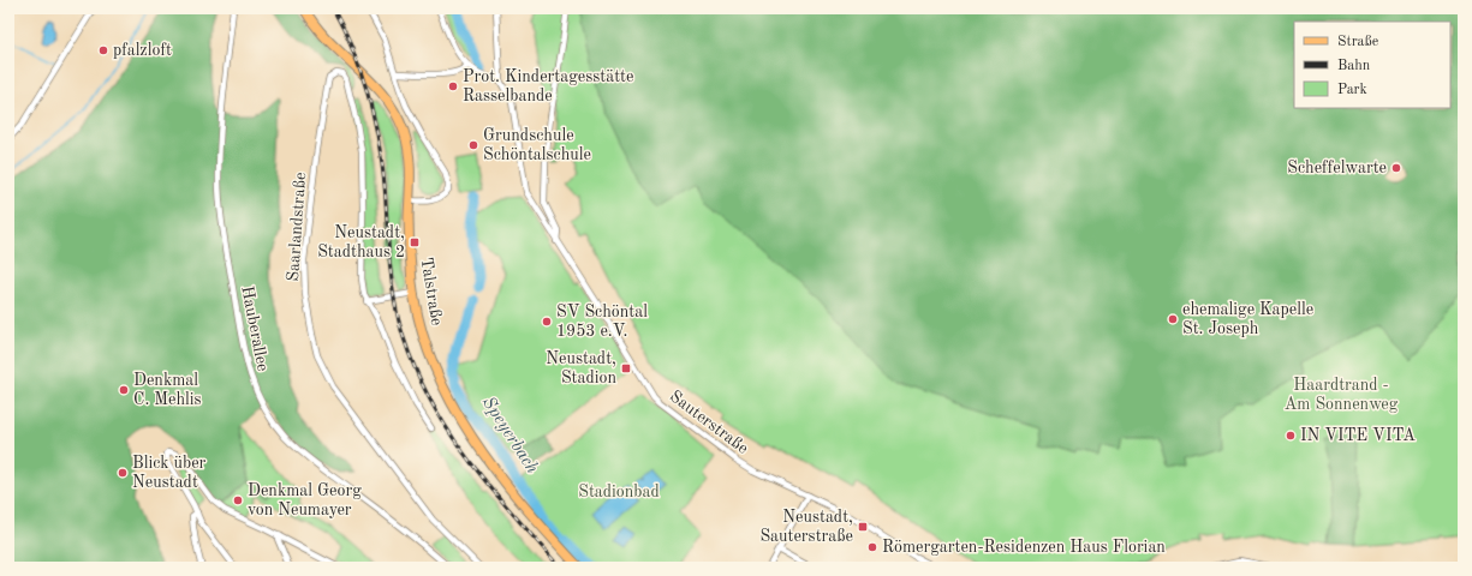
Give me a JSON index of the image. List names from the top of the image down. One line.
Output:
{"streets":{"main road":["Talstraße"],"street":["Saarlandstraße","Hauberallee","Sauterstraße"]},"water":["Speyerbach"],"parks":["Haardtrand - Am Sonnenweg","Stadionbad"],"places":{"other":["pfalzloft","Prot. Kindertagesstätte Rasselbande","Grundschule Schöntalschule","Scheffelwarte","ehemalige Kapelle St. Joseph","SV Schöntal 1953 e.V.","Denkmal C. Mehlis","IN VITE VITA","Blick über Neustadt","Denkmal Georg von Neumayer","Römergarten-Residenzen Haus Florian"],"transit":["Neustadt, Stadthaus 2","Neustadt, Stadion","Neustadt, Sauterstraße"]},"legend":["Straße","Bahn","Park"]}
